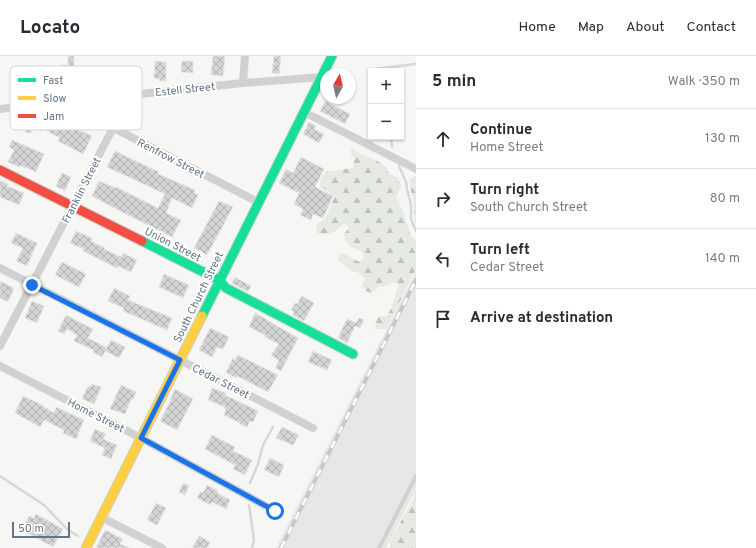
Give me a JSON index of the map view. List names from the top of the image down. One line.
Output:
{"streets":{"main road":["Union Street","South Church Street"],"street":["Estell Street","Renfrow Street","Franklin Street","Cedar Street","Home Street"]},"crossings":[["Renfrow Street","South Church Street"],["Franklin Street","Union Street"],["Franklin Street","Cedar Street"],["Union Street","South Church Street"],["South Church Street","Cedar Street"],["South Church Street","Home Street"]],"legend":["Fast","Slow","Jam"],"scale_bar":"50 m","north":"top","page":{"header":"Locato","nav":["Home","Map","About","Contact"],"heading":["5 min","Walk · 350 m"],"map_buttons":["+","−"],"list":[["Continue","Home Street","130 m"],["Turn right","South Church Street","80 m"],["Turn left","Cedar Street","140 m"],"Arrive at destination"],"scale":"50 m"}}
